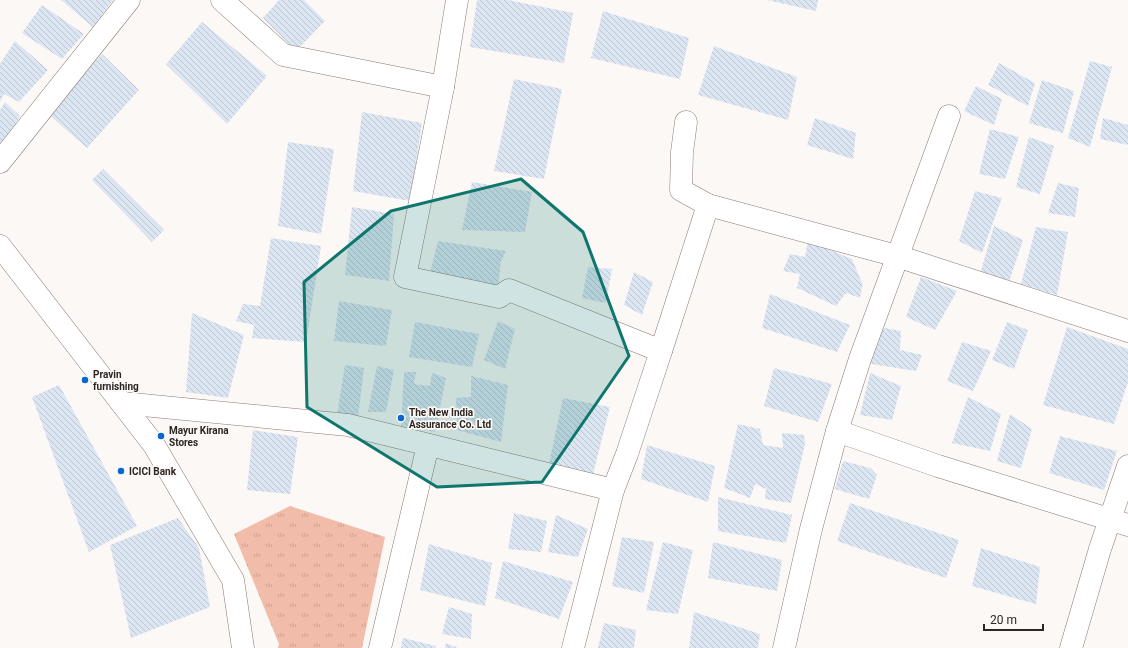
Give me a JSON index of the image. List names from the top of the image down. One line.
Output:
{"places":["Pravin furnishing","The New India Assurance Co. Ltd","Mayur Kirana Stores","ICICI Bank"],"scale_bar":"20 m"}
